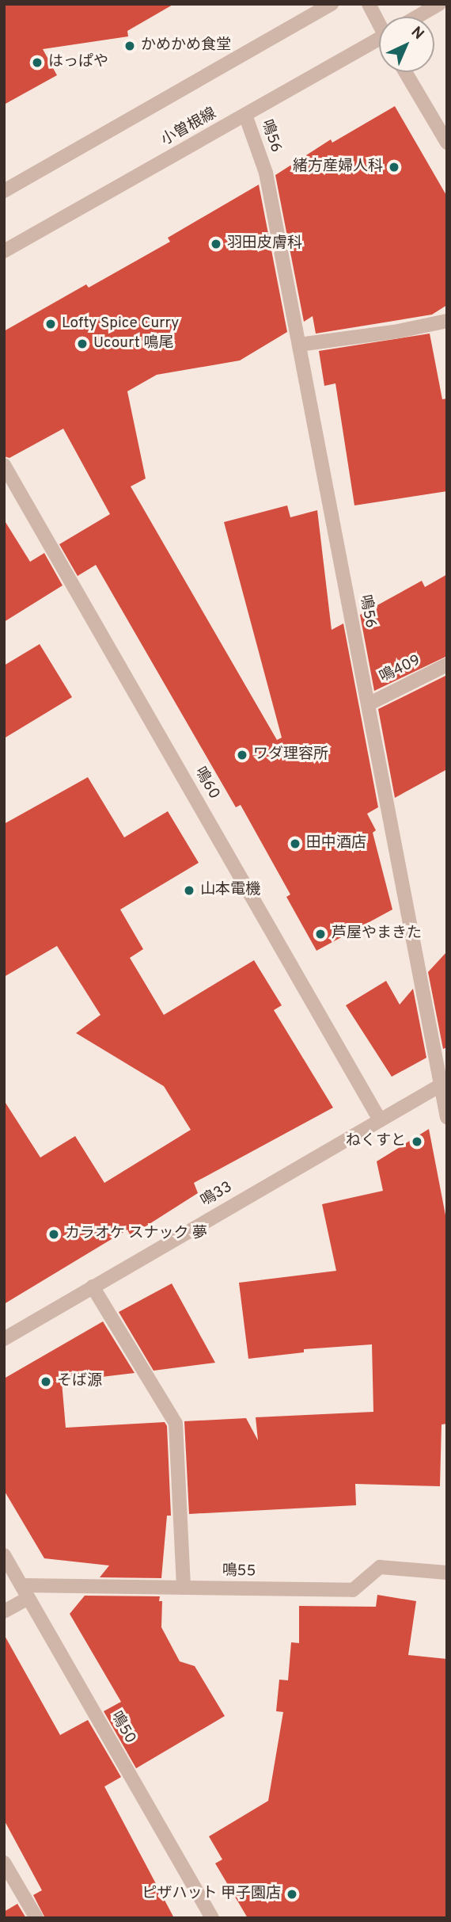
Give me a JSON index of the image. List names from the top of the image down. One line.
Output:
{"streets":{"street":["小曽根線","鳴56","鳴409","鳴60","鳴33","鳴55","鳴50"]},"crossings":[["小曽根線","鳴56"],["鳴56","鳴409"],["鳴56","鳴33"],["鳴60","鳴33"],["鳴55","鳴50"]],"places":["かめかめ食堂","はっぱや","緒方産婦人科","羽田皮膚科","Lofty Spice Curry","Ucourt 鳴尾","ワダ理容所","田中酒店","山本電機","芦屋やまきた","ねくすと","カラオケ スナック 夢","そば源","ピザハット 甲子園店"],"north":"top right"}
